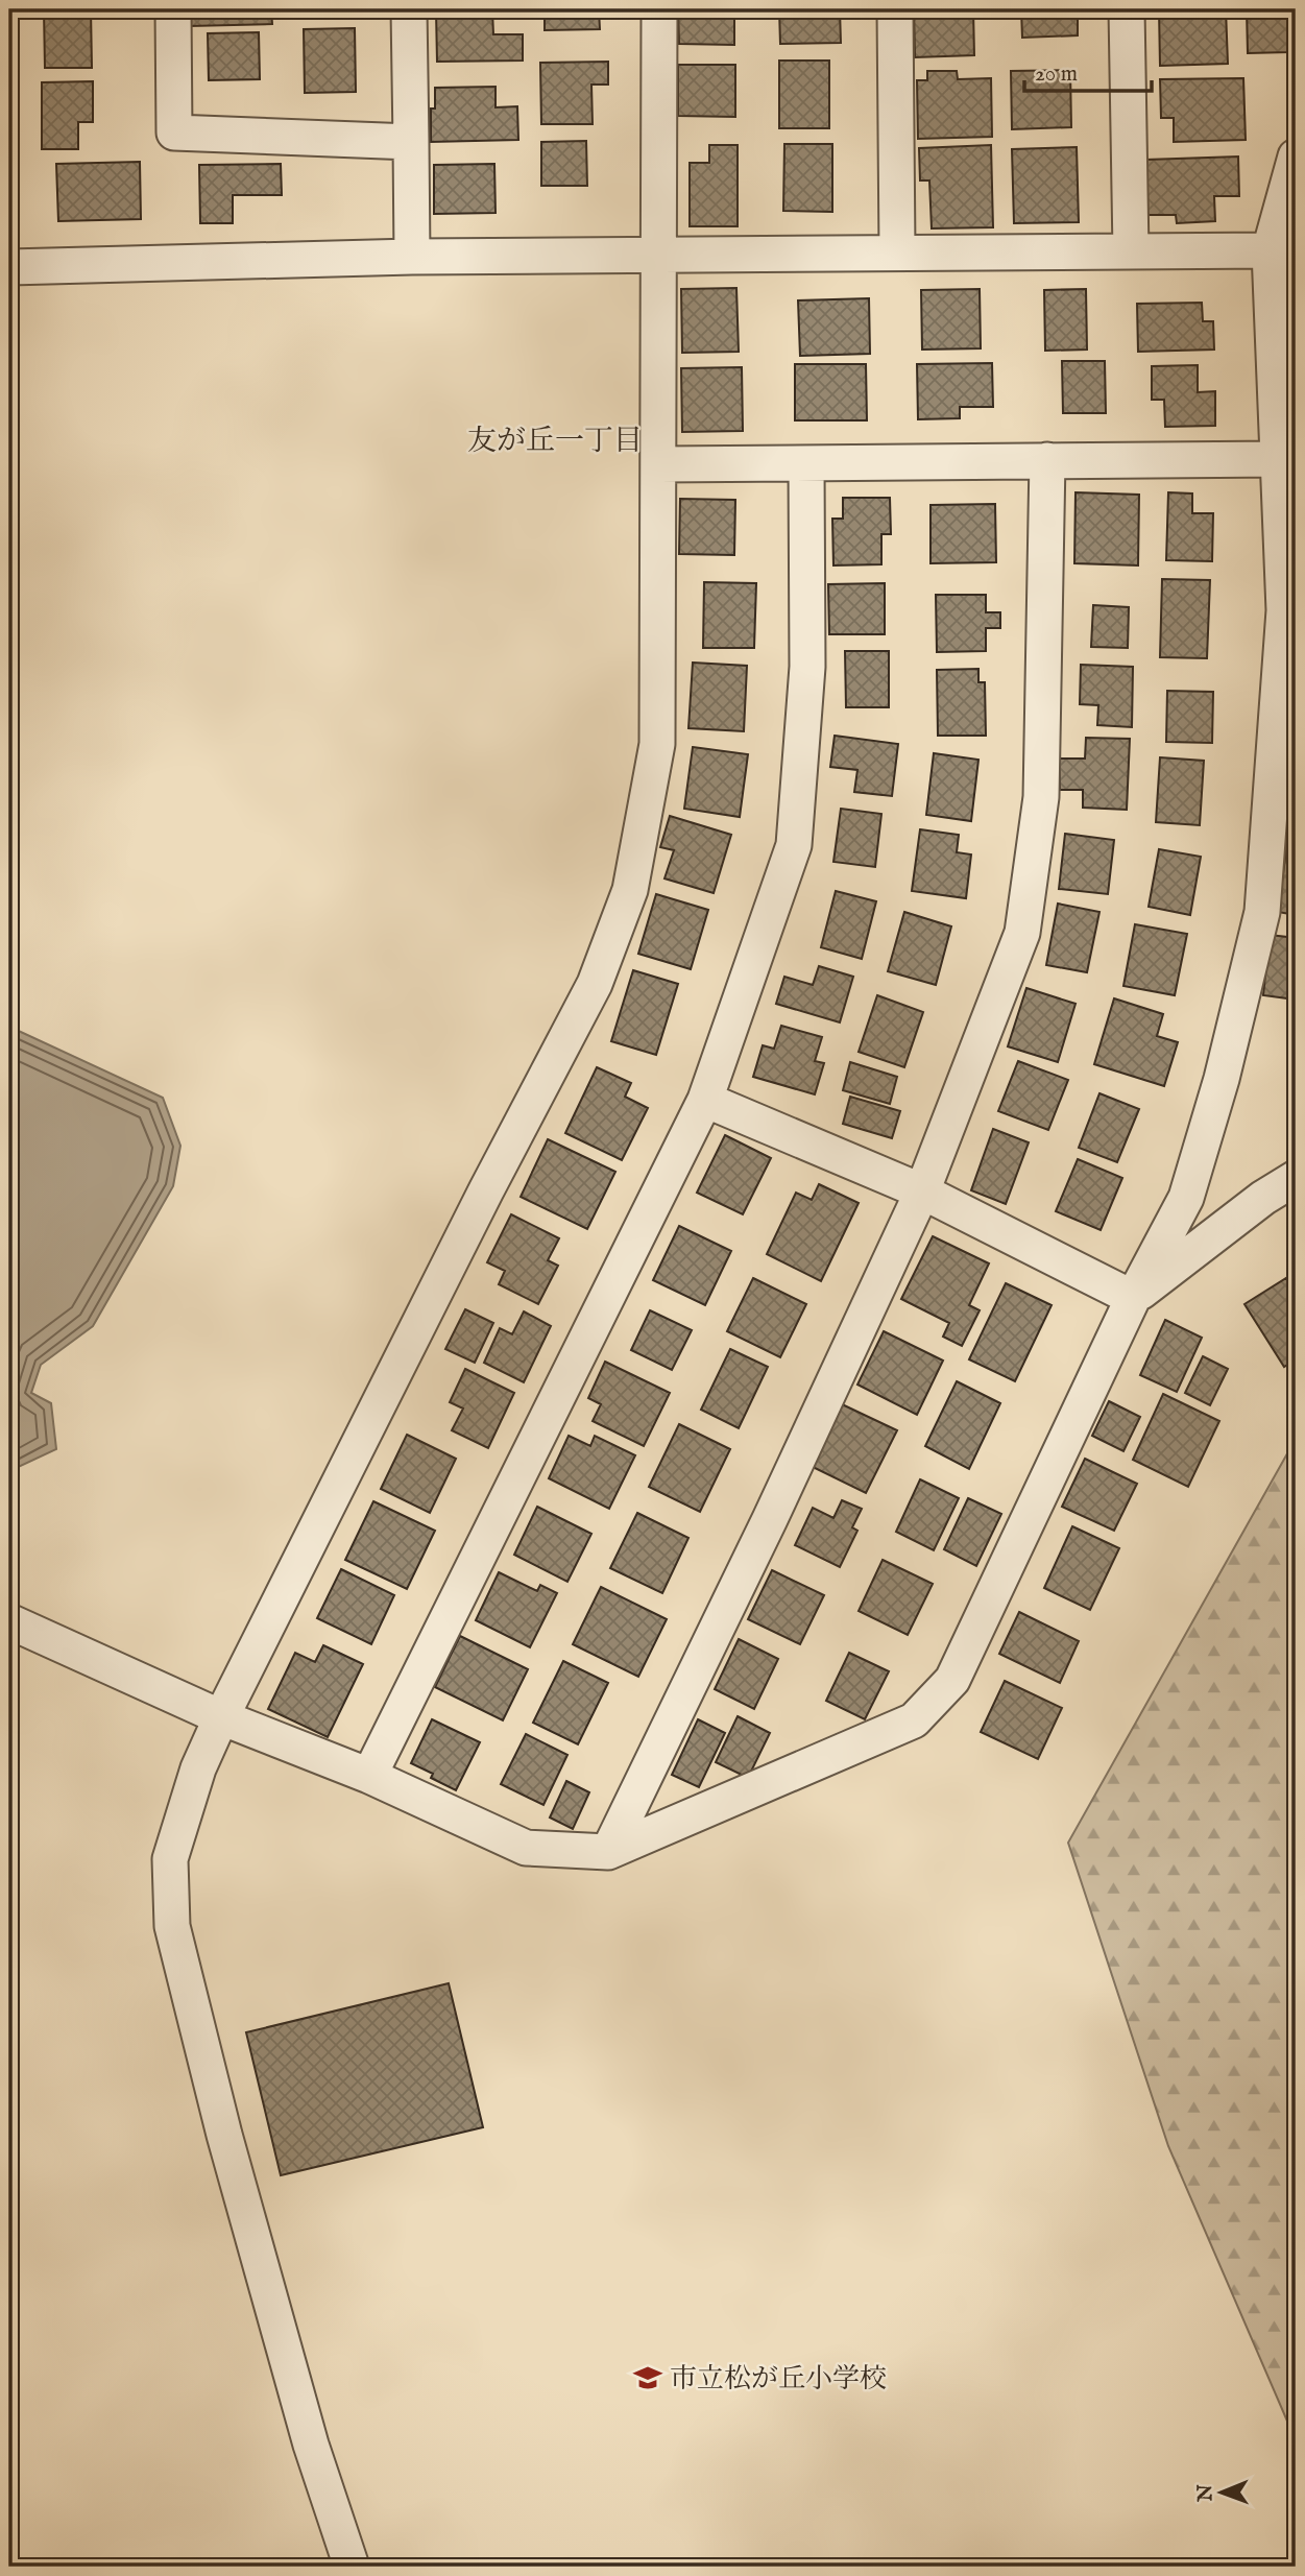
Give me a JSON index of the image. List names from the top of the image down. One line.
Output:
{"districts":["友が丘一丁目"],"places":{"school or university":["市立松が丘小学校"]},"scale_bar":"20 m","north":"left"}
